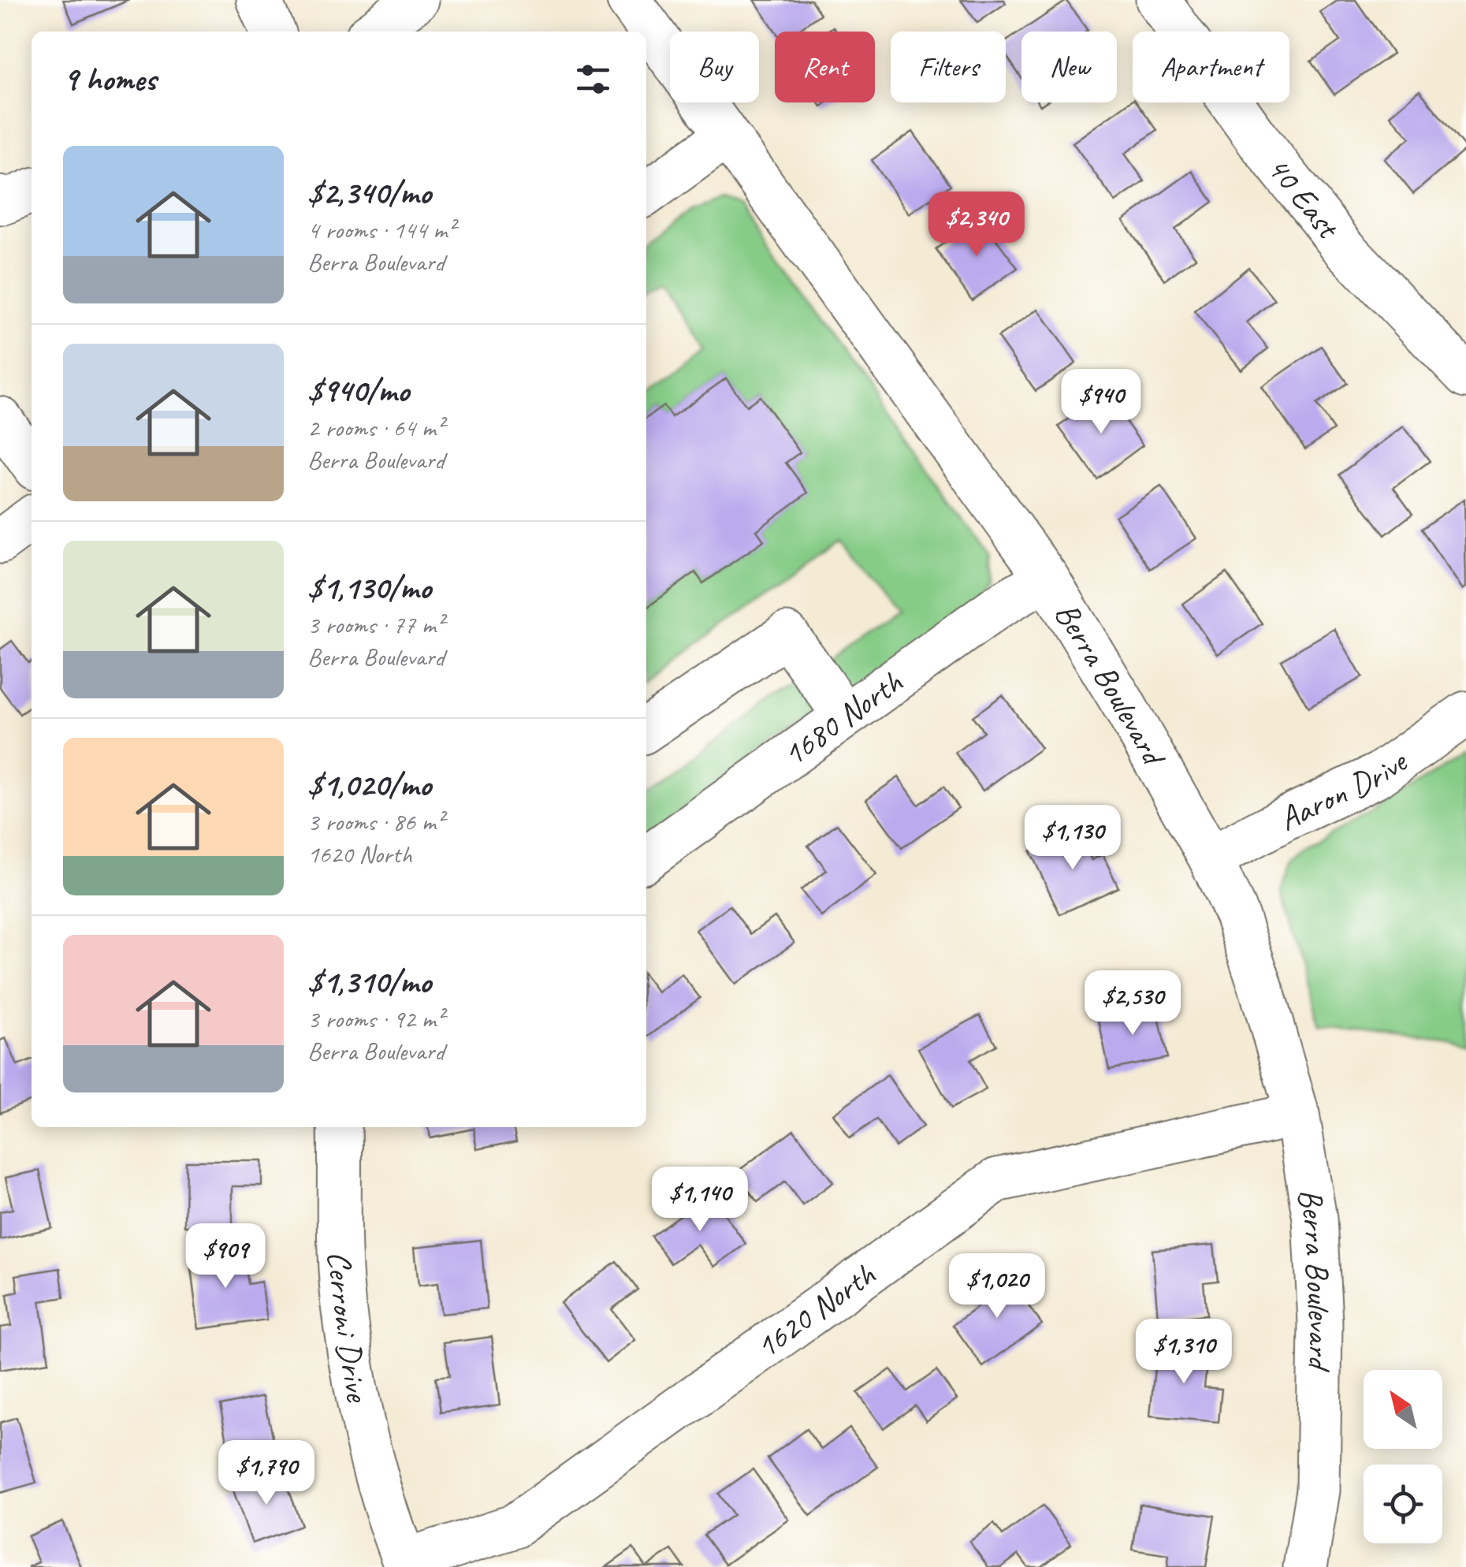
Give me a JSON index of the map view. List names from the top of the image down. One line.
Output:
{"streets":{"street":["40 East","Berra Boulevard","1680 North","Aaron Drive","1620 North","Cerroni Drive"]},"crossings":[["Berra Boulevard","1680 North"],["Berra Boulevard","Aaron Drive"],["Berra Boulevard","1620 North"],["1620 North","Cerroni Drive"]],"north":"top left","page":{"chip":["Buy","Rent","Filters","New","Apartment"],"heading":"9 homes","list":[{"name":"$2,340/mo","note":"4 rooms · 144 m² · Berra Boulevard"},{"name":"$940/mo","note":"2 rooms · 64 m² · Berra Boulevard"},{"name":"$1,130/mo","note":"3 rooms · 77 m² · Berra Boulevard"},{"name":"$1,020/mo","note":"3 rooms · 86 m² · 1620 North"},{"name":"$1,310/mo","note":"3 rooms · 92 m² · Berra Boulevard"}],"price":["$2,340","$940","$1,130","$2,530","$1,140","$909","$1,020","$1,310","$1,790"]}}
